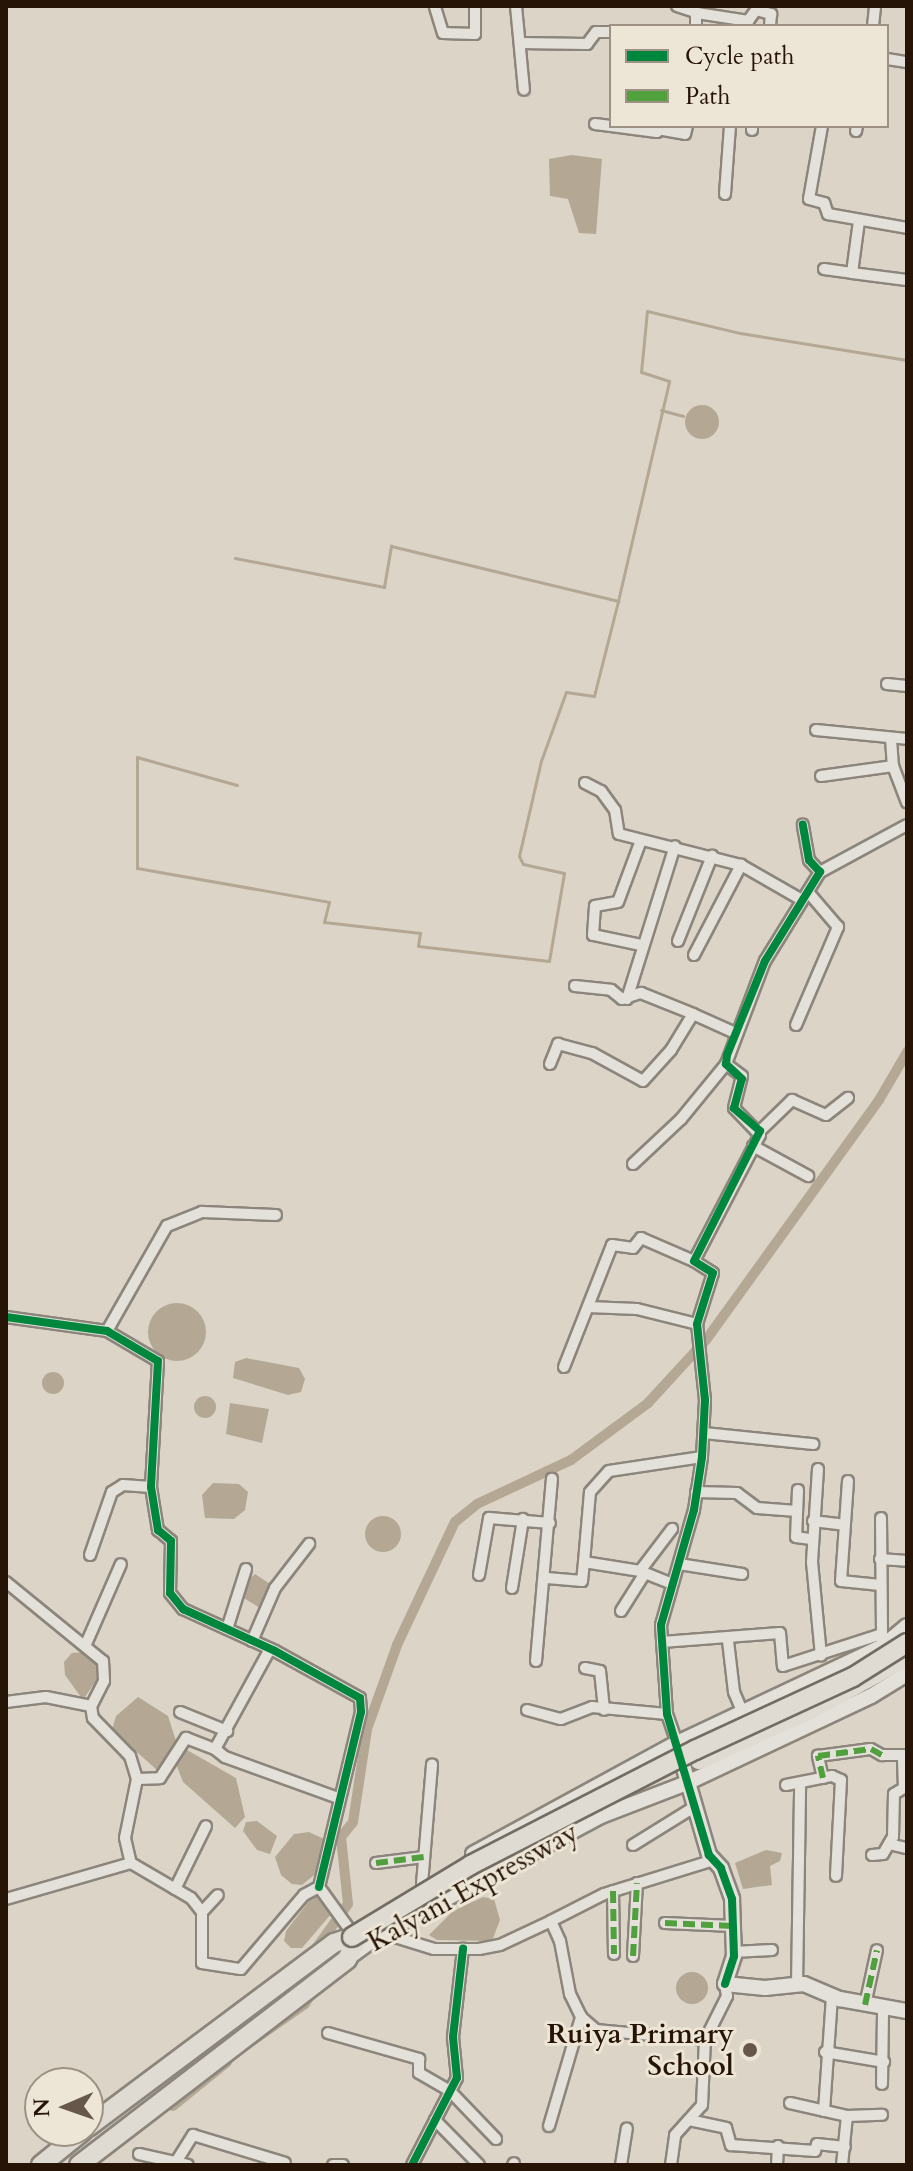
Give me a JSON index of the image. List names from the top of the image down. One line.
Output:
{"streets":{"highway":["Kalyani Expressway"]},"places":["Ruiya Primary School"],"legend":["Cycle path","Path"],"north":"left"}
